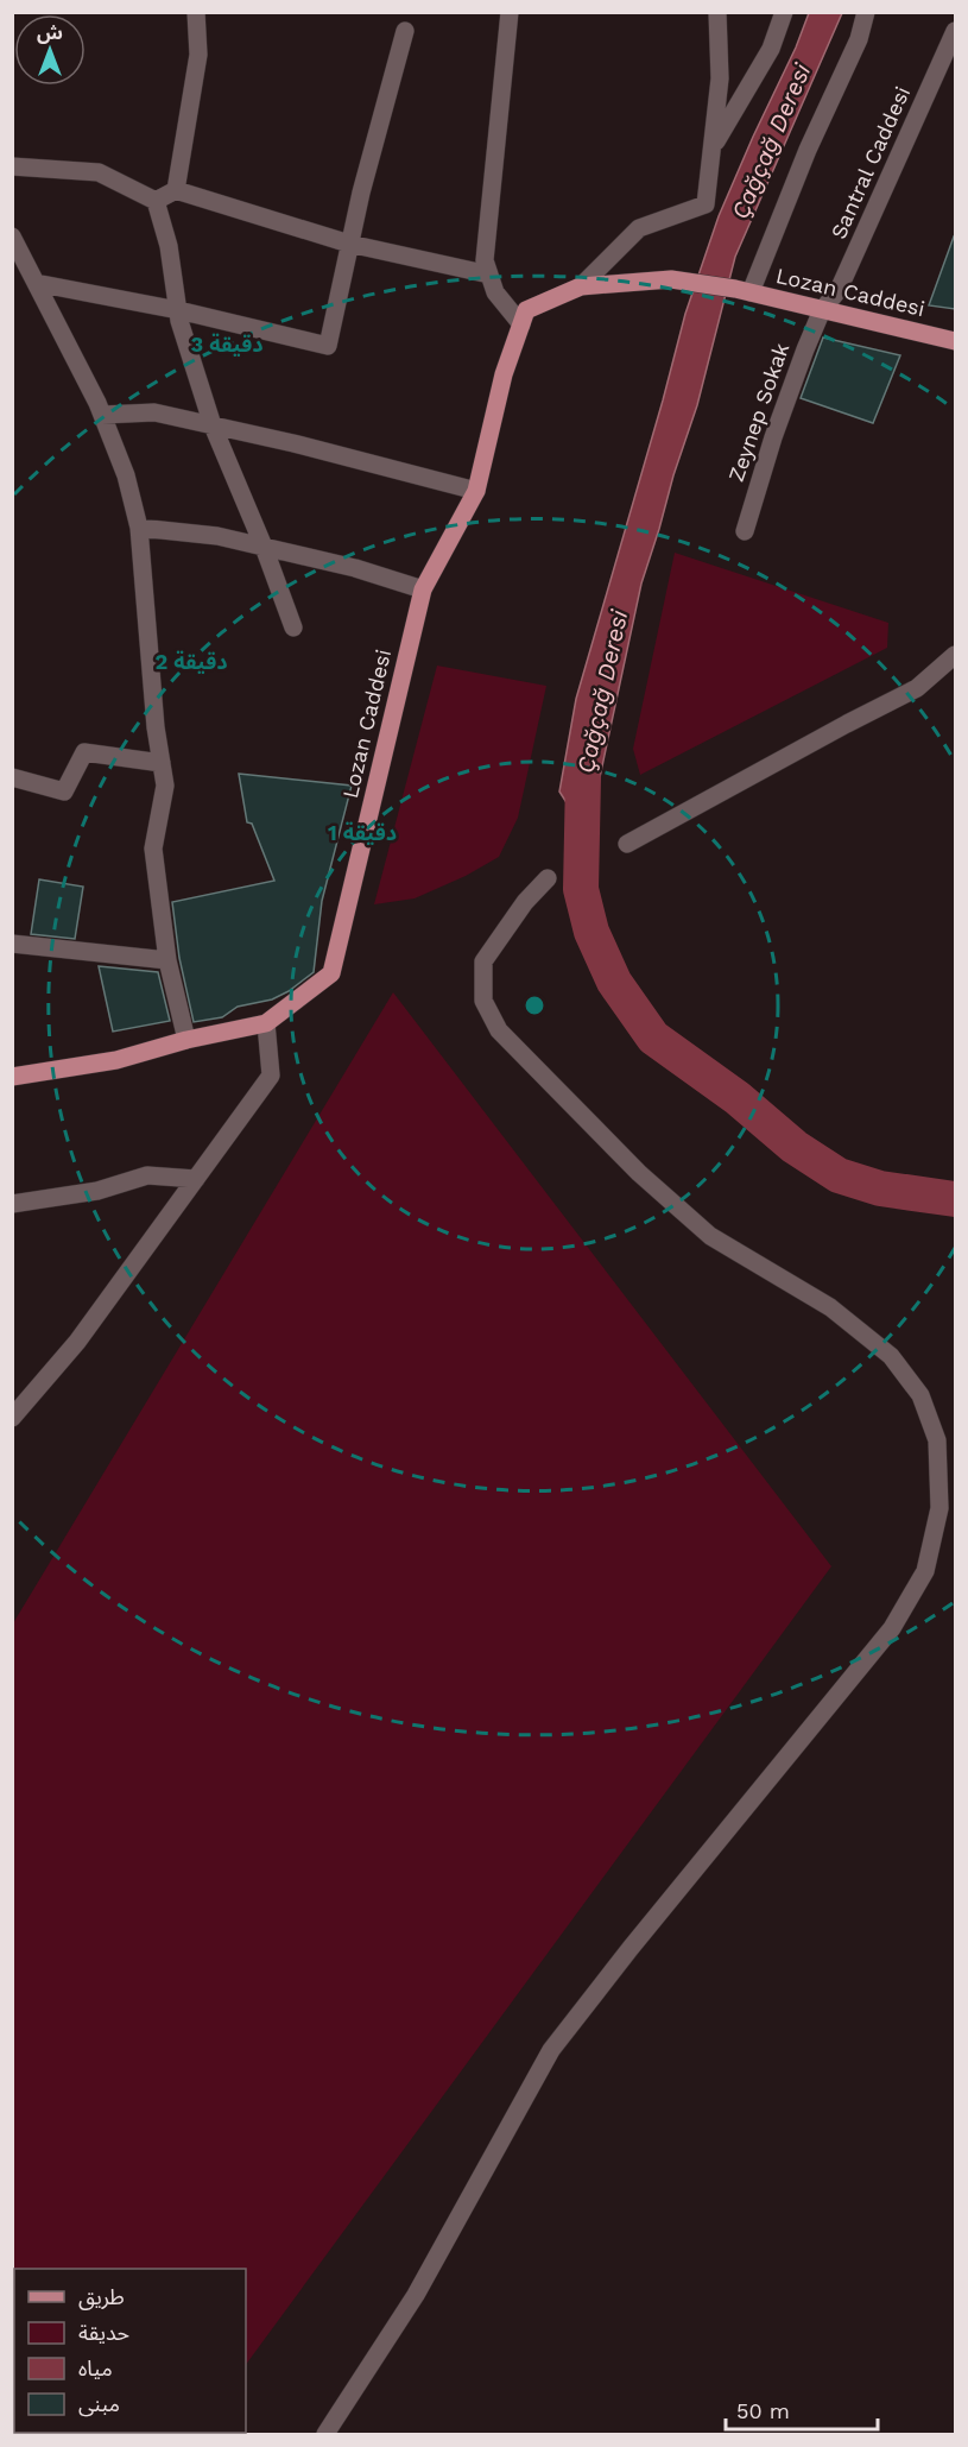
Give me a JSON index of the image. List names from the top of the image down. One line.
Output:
{"streets":{"main road":["Lozan Caddesi"],"street":["Santral Caddesi","Zeynep Sokak"]},"crossings":[["Santral Caddesi","Lozan Caddesi"],["Santral Caddesi","Zeynep Sokak"],["Lozan Caddesi","Zeynep Sokak"]],"water":["Çağçağ Deresi"],"legend":["طريق","حديقة","مياه","مبنى"],"scale_bar":"50 m","north":"top","rings":["3 دقيقة","2 دقيقة","1 دقيقة"]}
